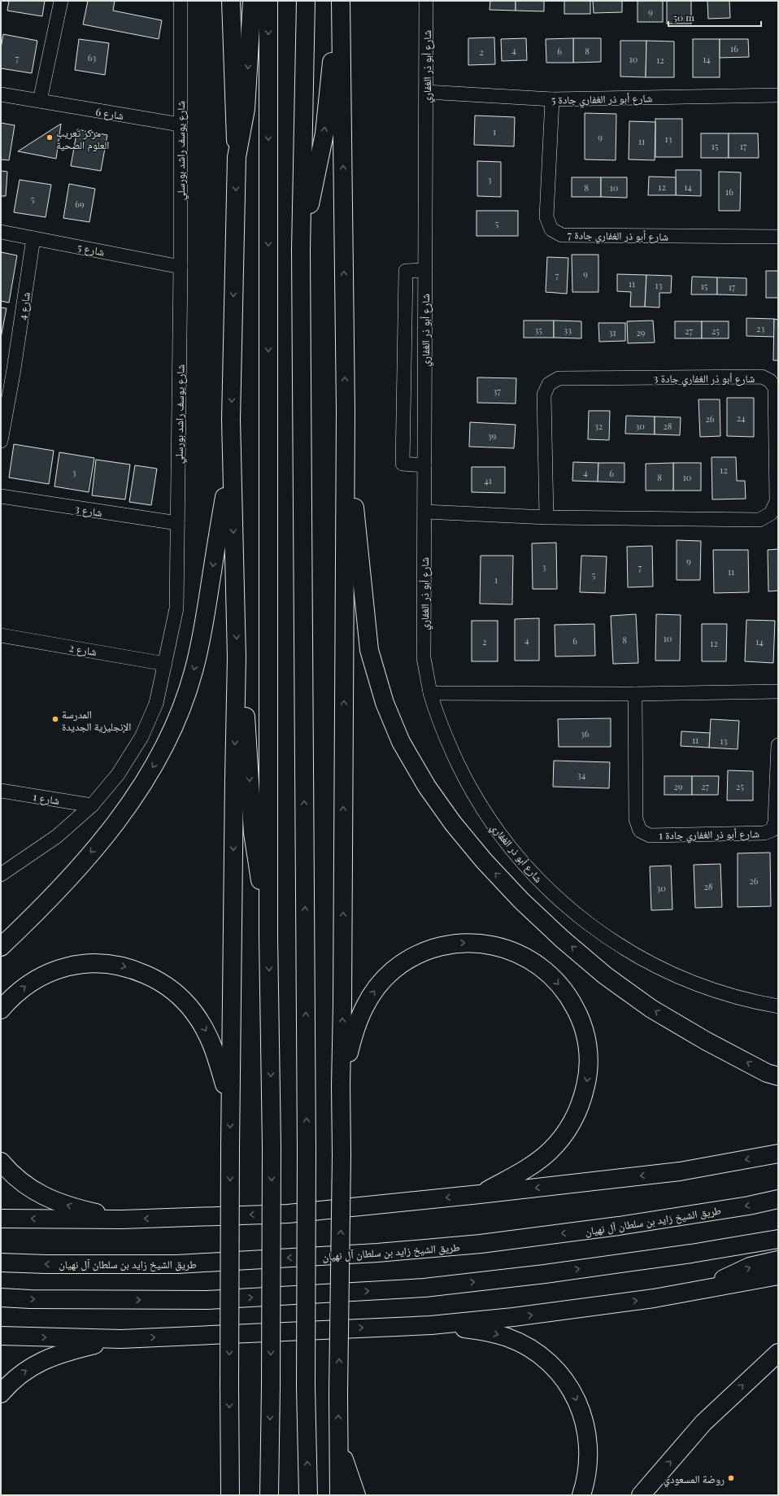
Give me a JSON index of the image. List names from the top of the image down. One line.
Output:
{"streets":{"main road":["طريق الشيخ زايد بن سلطان آل نهيان"],"street":["شارع أبو ذر الغفاري","شارع أبو ذر الغفاري جادة 5","شارع 6","شارع يوسف راشد بورسلي","شارع أبو ذر الغفاري جادة 7","شارع 5","شارع 4","شارع أبو ذر الغفاري جادة 3","شارع 3","شارع 2","شارع 1","شارع أبو ذر الغفاري جادة 1"]},"crossings":[["شارع أبو ذر الغفاري","شارع أبو ذر الغفاري جادة 5"],["شارع أبو ذر الغفاري","شارع أبو ذر الغفاري جادة 3"],["شارع أبو ذر الغفاري جادة 5","شارع أبو ذر الغفاري جادة 7"],["شارع 6","شارع يوسف راشد بورسلي"],["شارع يوسف راشد بورسلي","شارع 5"],["شارع يوسف راشد بورسلي","شارع 3"],["شارع يوسف راشد بورسلي","شارع 2"],["شارع يوسف راشد بورسلي","شارع 1"],["شارع 5","شارع 4"]],"places":["مركز تعريب العلوم الصحية","المدرسة الإنجليزية الجديدة","روضة المسعودي"],"house_numbers":["9","16","4","6","8","2","63","7","10","14","12","1","9","13","11","15","17","3","12","14","8","10","16","5","69","5","9","7","11","13","15","17","23","35","33","27","25","31","29","37","24","26","32","30","28","39","12","3","4","6","8","10","41","9","3","7","11","5","1","10","4","8","6","2","14","12","36","11","13","34","29","27","25","26","28","30"],"scale_bar":"50 m"}
